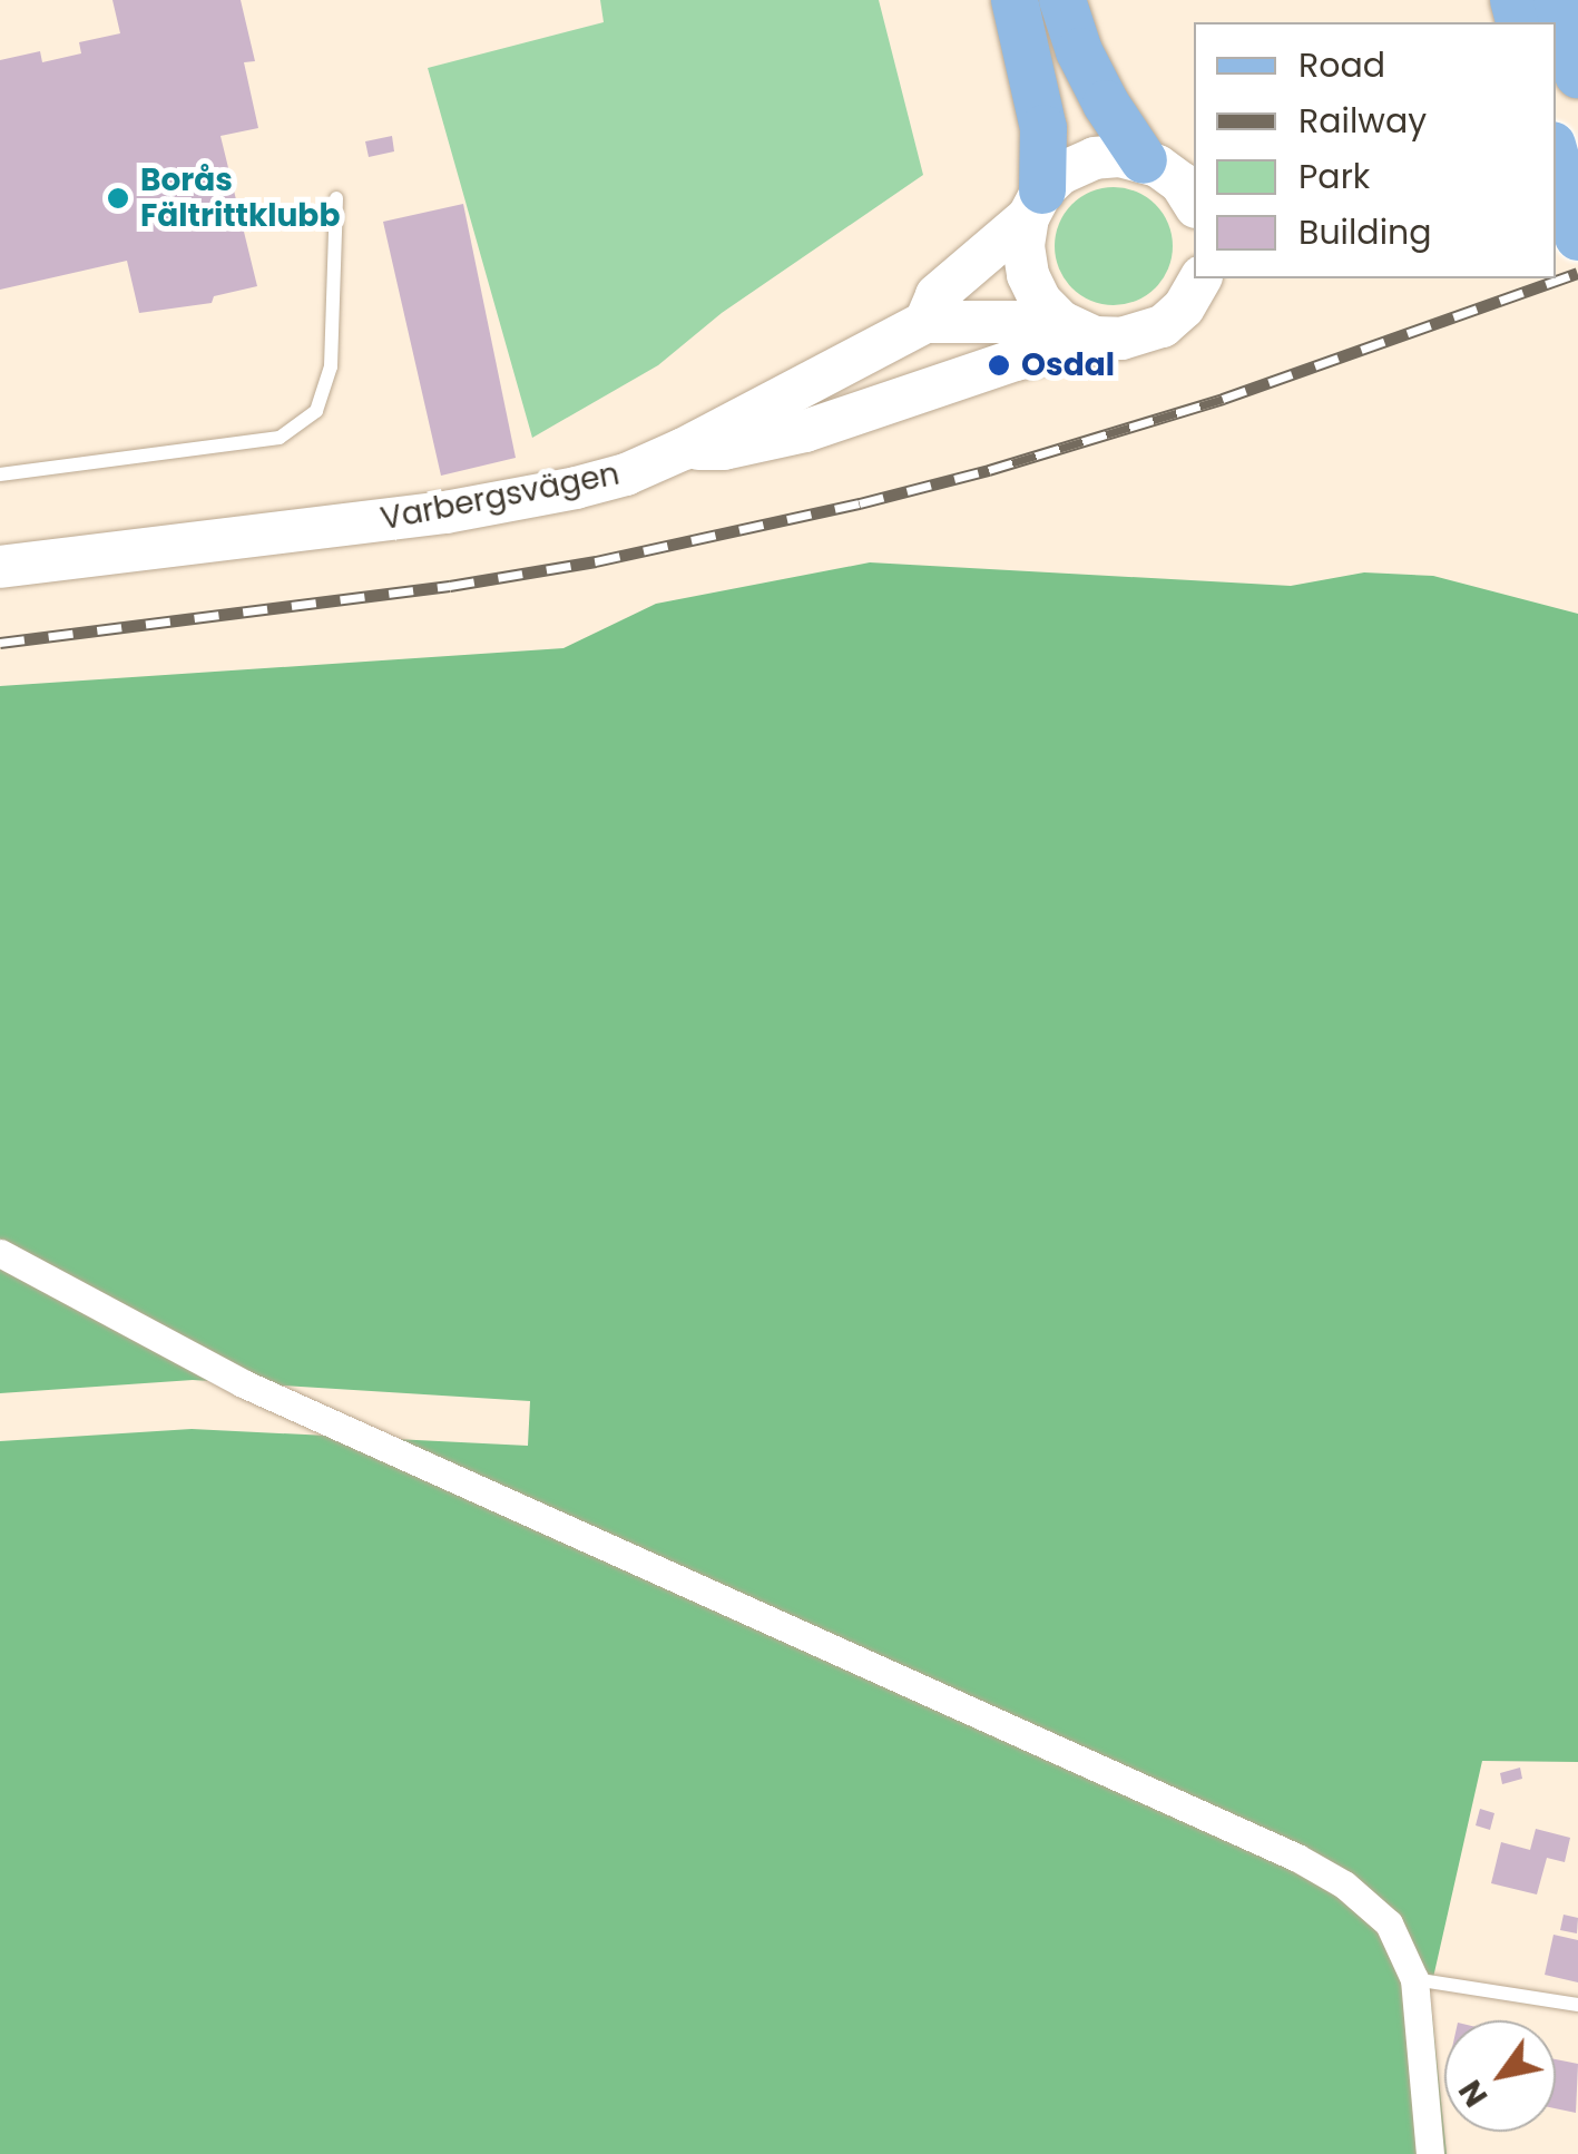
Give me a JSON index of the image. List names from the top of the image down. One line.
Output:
{"streets":{"main road":["Varbergsvägen"]},"places":["Borås Fältrittklubb","Osdal"],"legend":["Road","Railway","Park","Building"],"north":"bottom left"}
